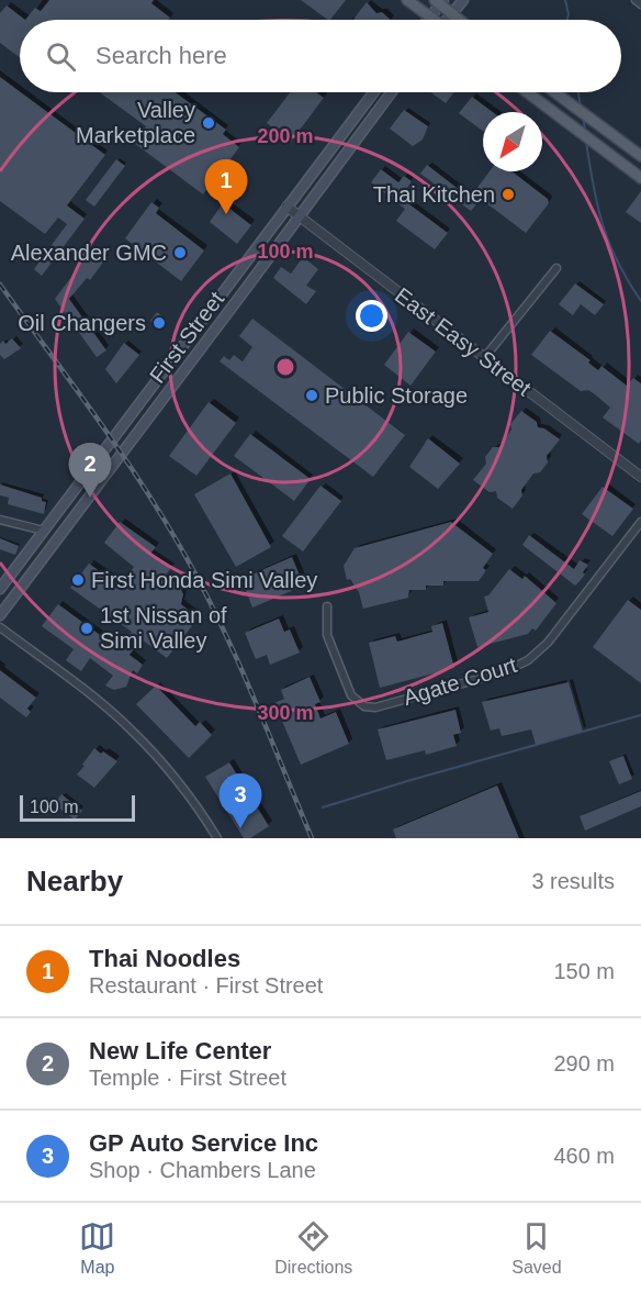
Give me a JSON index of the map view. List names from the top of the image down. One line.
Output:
{"streets":{"main road":["First Street"],"street":["East Easy Street","Agate Court"]},"crossings":[["First Street","East Easy Street"]],"places":["Valley Marketplace","Thai Kitchen","Alexander GMC","Oil Changers","Public Storage","First Honda Simi Valley","1st Nissan of Simi Valley"],"scale_bar":"100 m","north":"bottom left","page":{"search":"Search here","pins":["1","2","3"],"scale":"100 m","heading":["Nearby","3 results"],"list":[{"mark":"1","name":"Thai Noodles","note":"Restaurant · First Street","value":"150 m"},{"mark":"2","name":"New Life Center","note":"Temple · First Street","value":"290 m"},{"mark":"3","name":"GP Auto Service Inc","note":"Shop · Chambers Lane","value":"460 m"}],"nav":["Map","Directions","Saved"]},"rings":["200 m","100 m","300 m"]}
